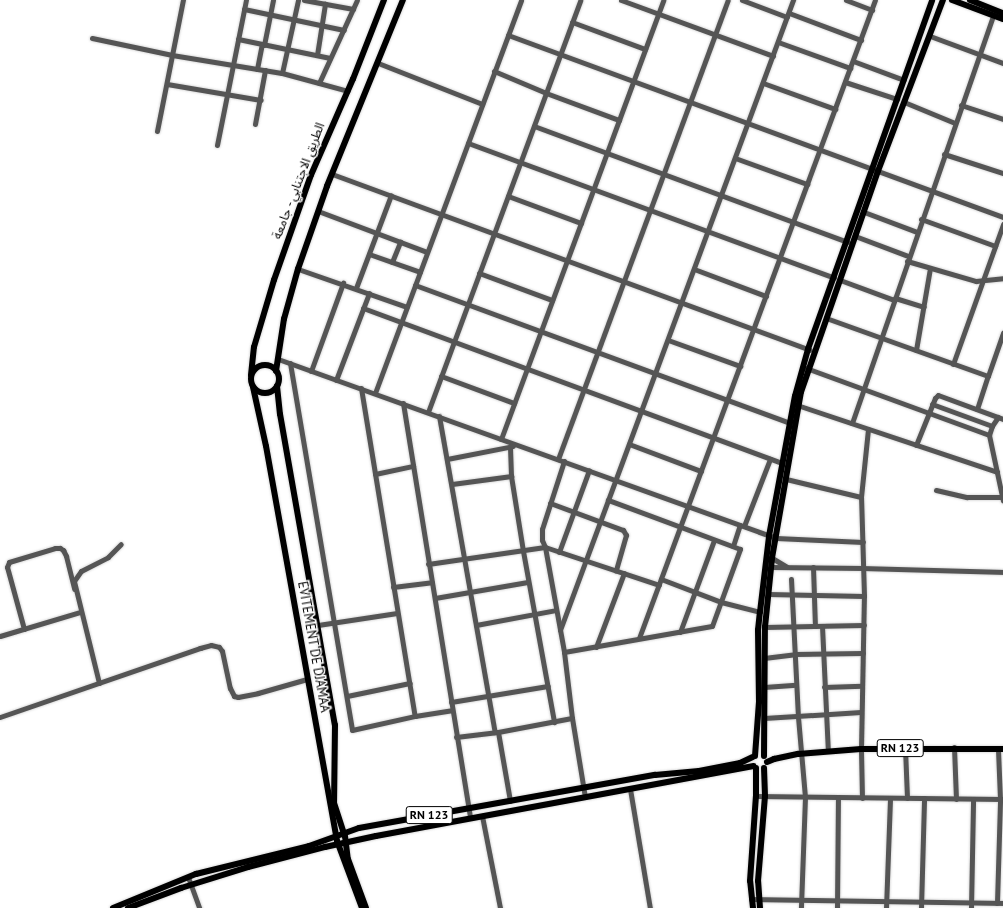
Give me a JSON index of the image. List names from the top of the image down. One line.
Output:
{"streets":{"main road":["الطريق الاجتنابي - جامعة","EVITEMENT DE DJAMAA","RN 123"]},"crossings":[["الطريق الاجتنابي - جامعة","EVITEMENT DE DJAMAA"],["EVITEMENT DE DJAMAA","RN 123"]]}
